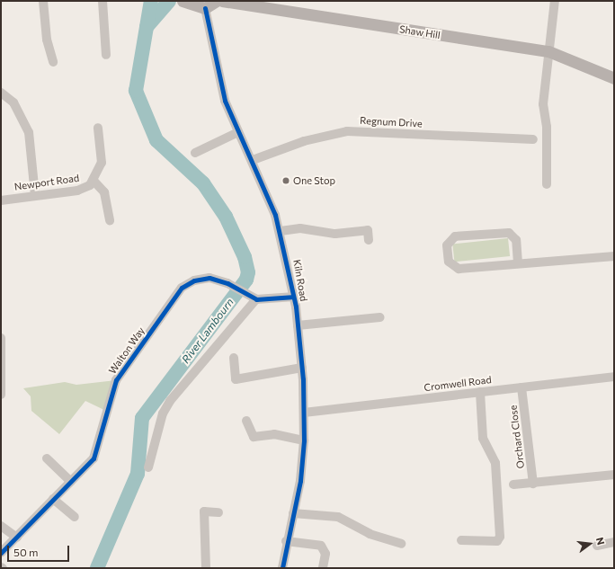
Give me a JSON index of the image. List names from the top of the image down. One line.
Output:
{"streets":{"main road":["Shaw Hill"],"street":["Regnum Drive","Newport Road","Kiln Road","Walton Way","Cromwell Road","Orchard Close"]},"crossings":[["Regnum Drive","Kiln Road"],["Kiln Road","Cromwell Road"],["Cromwell Road","Orchard Close"]],"water":["River Lambourn"],"places":["One Stop"],"scale_bar":"50 m","north":"right"}
